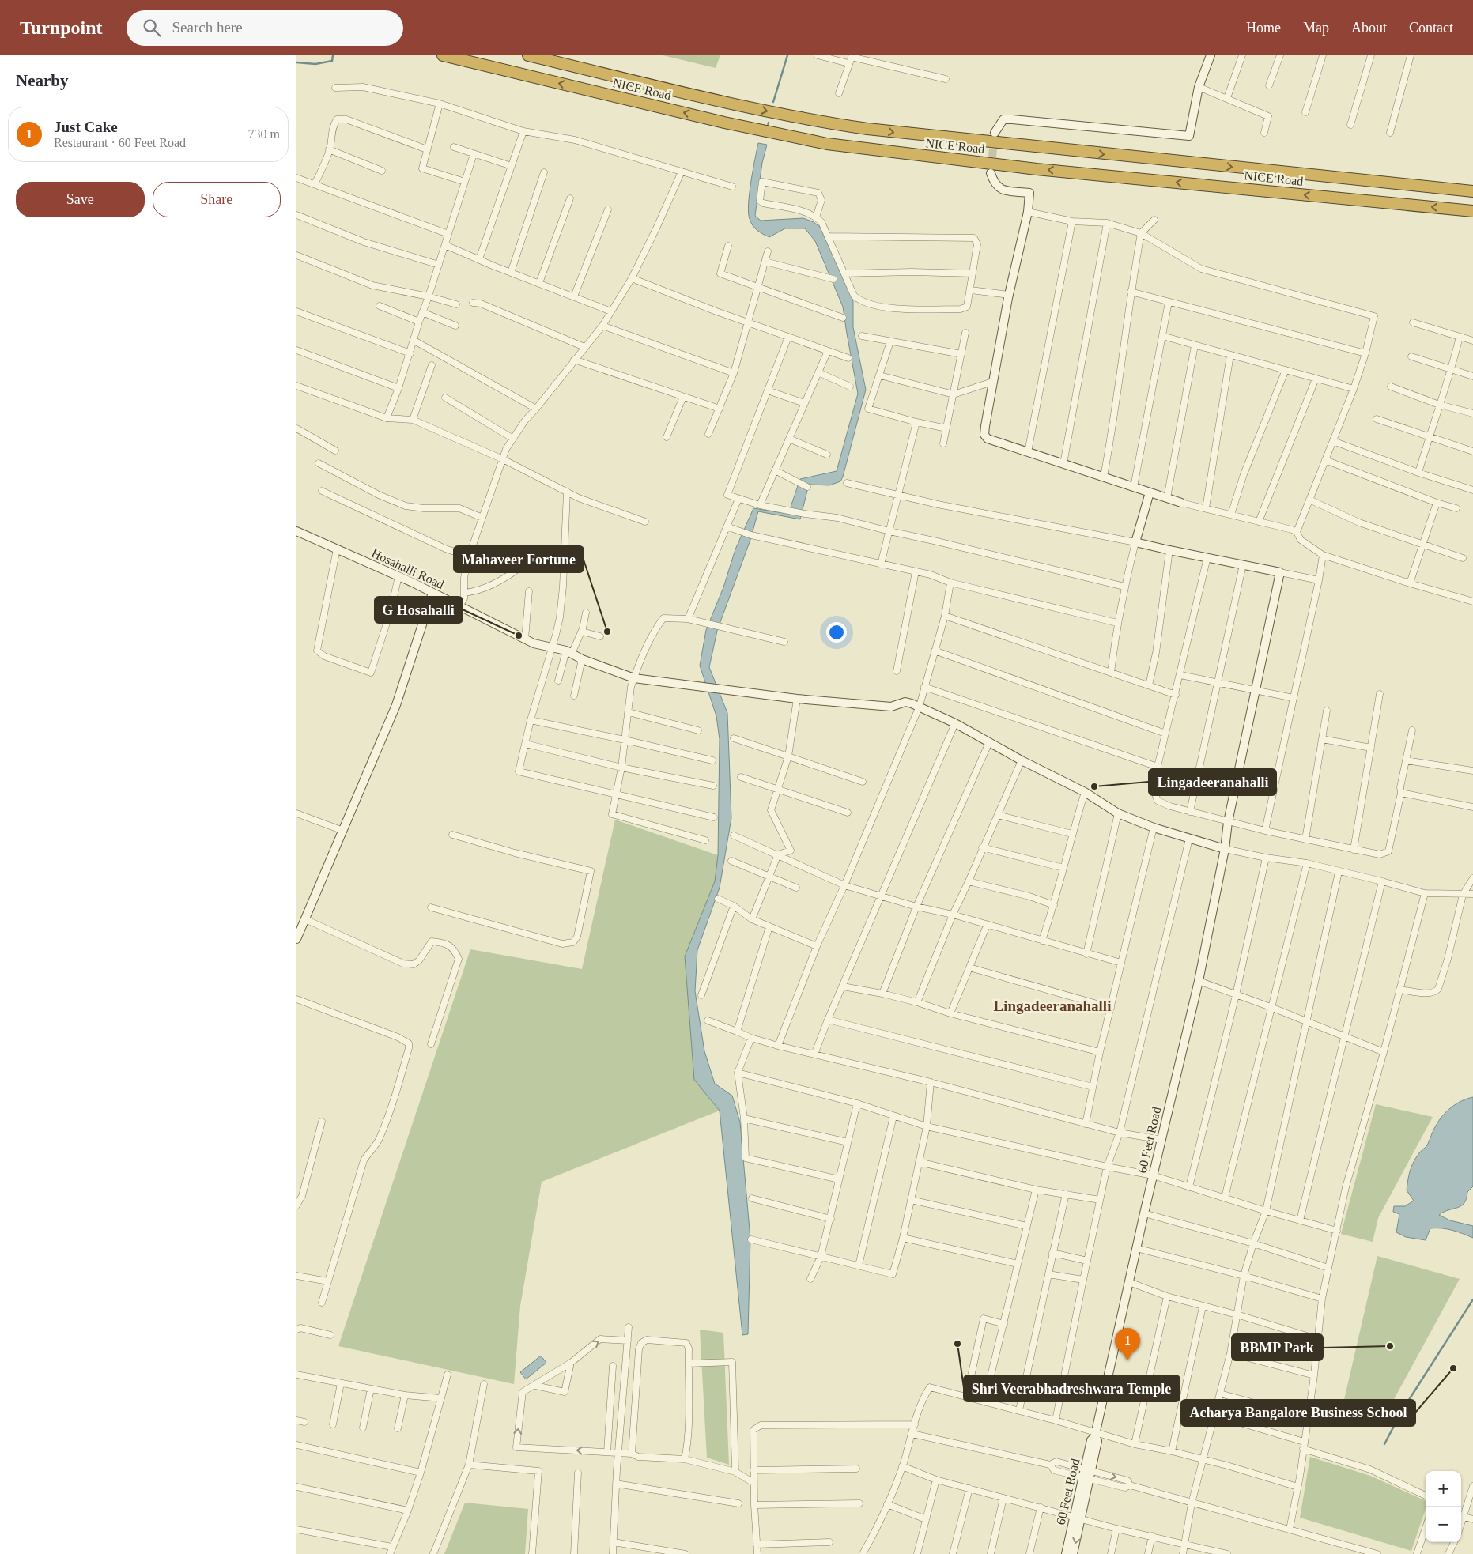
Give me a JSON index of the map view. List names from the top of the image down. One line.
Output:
{"streets":{"highway":["NICE Road"],"street":["Hosahalli Road","60 Feet Road"]},"crossings":[["Hosahalli Road","60 Feet Road"]],"districts":["Lingadeeranahalli"],"places":["Mahaveer Fortune","G Hosahalli","Lingadeeranahalli","Shri Veerabhadreshwara Temple","BBMP Park","Acharya Bangalore Business School"],"page":{"header":"Turnpoint","search":"Search here","nav":["Home","Map","About","Contact"],"heading":"Nearby","list":[{"mark":"1","name":"Just Cake","note":"Restaurant · 60 Feet Road","value":"730 m"}],"buttons":["Save","Share"],"pins":"1","map_buttons":["+","−"]}}
